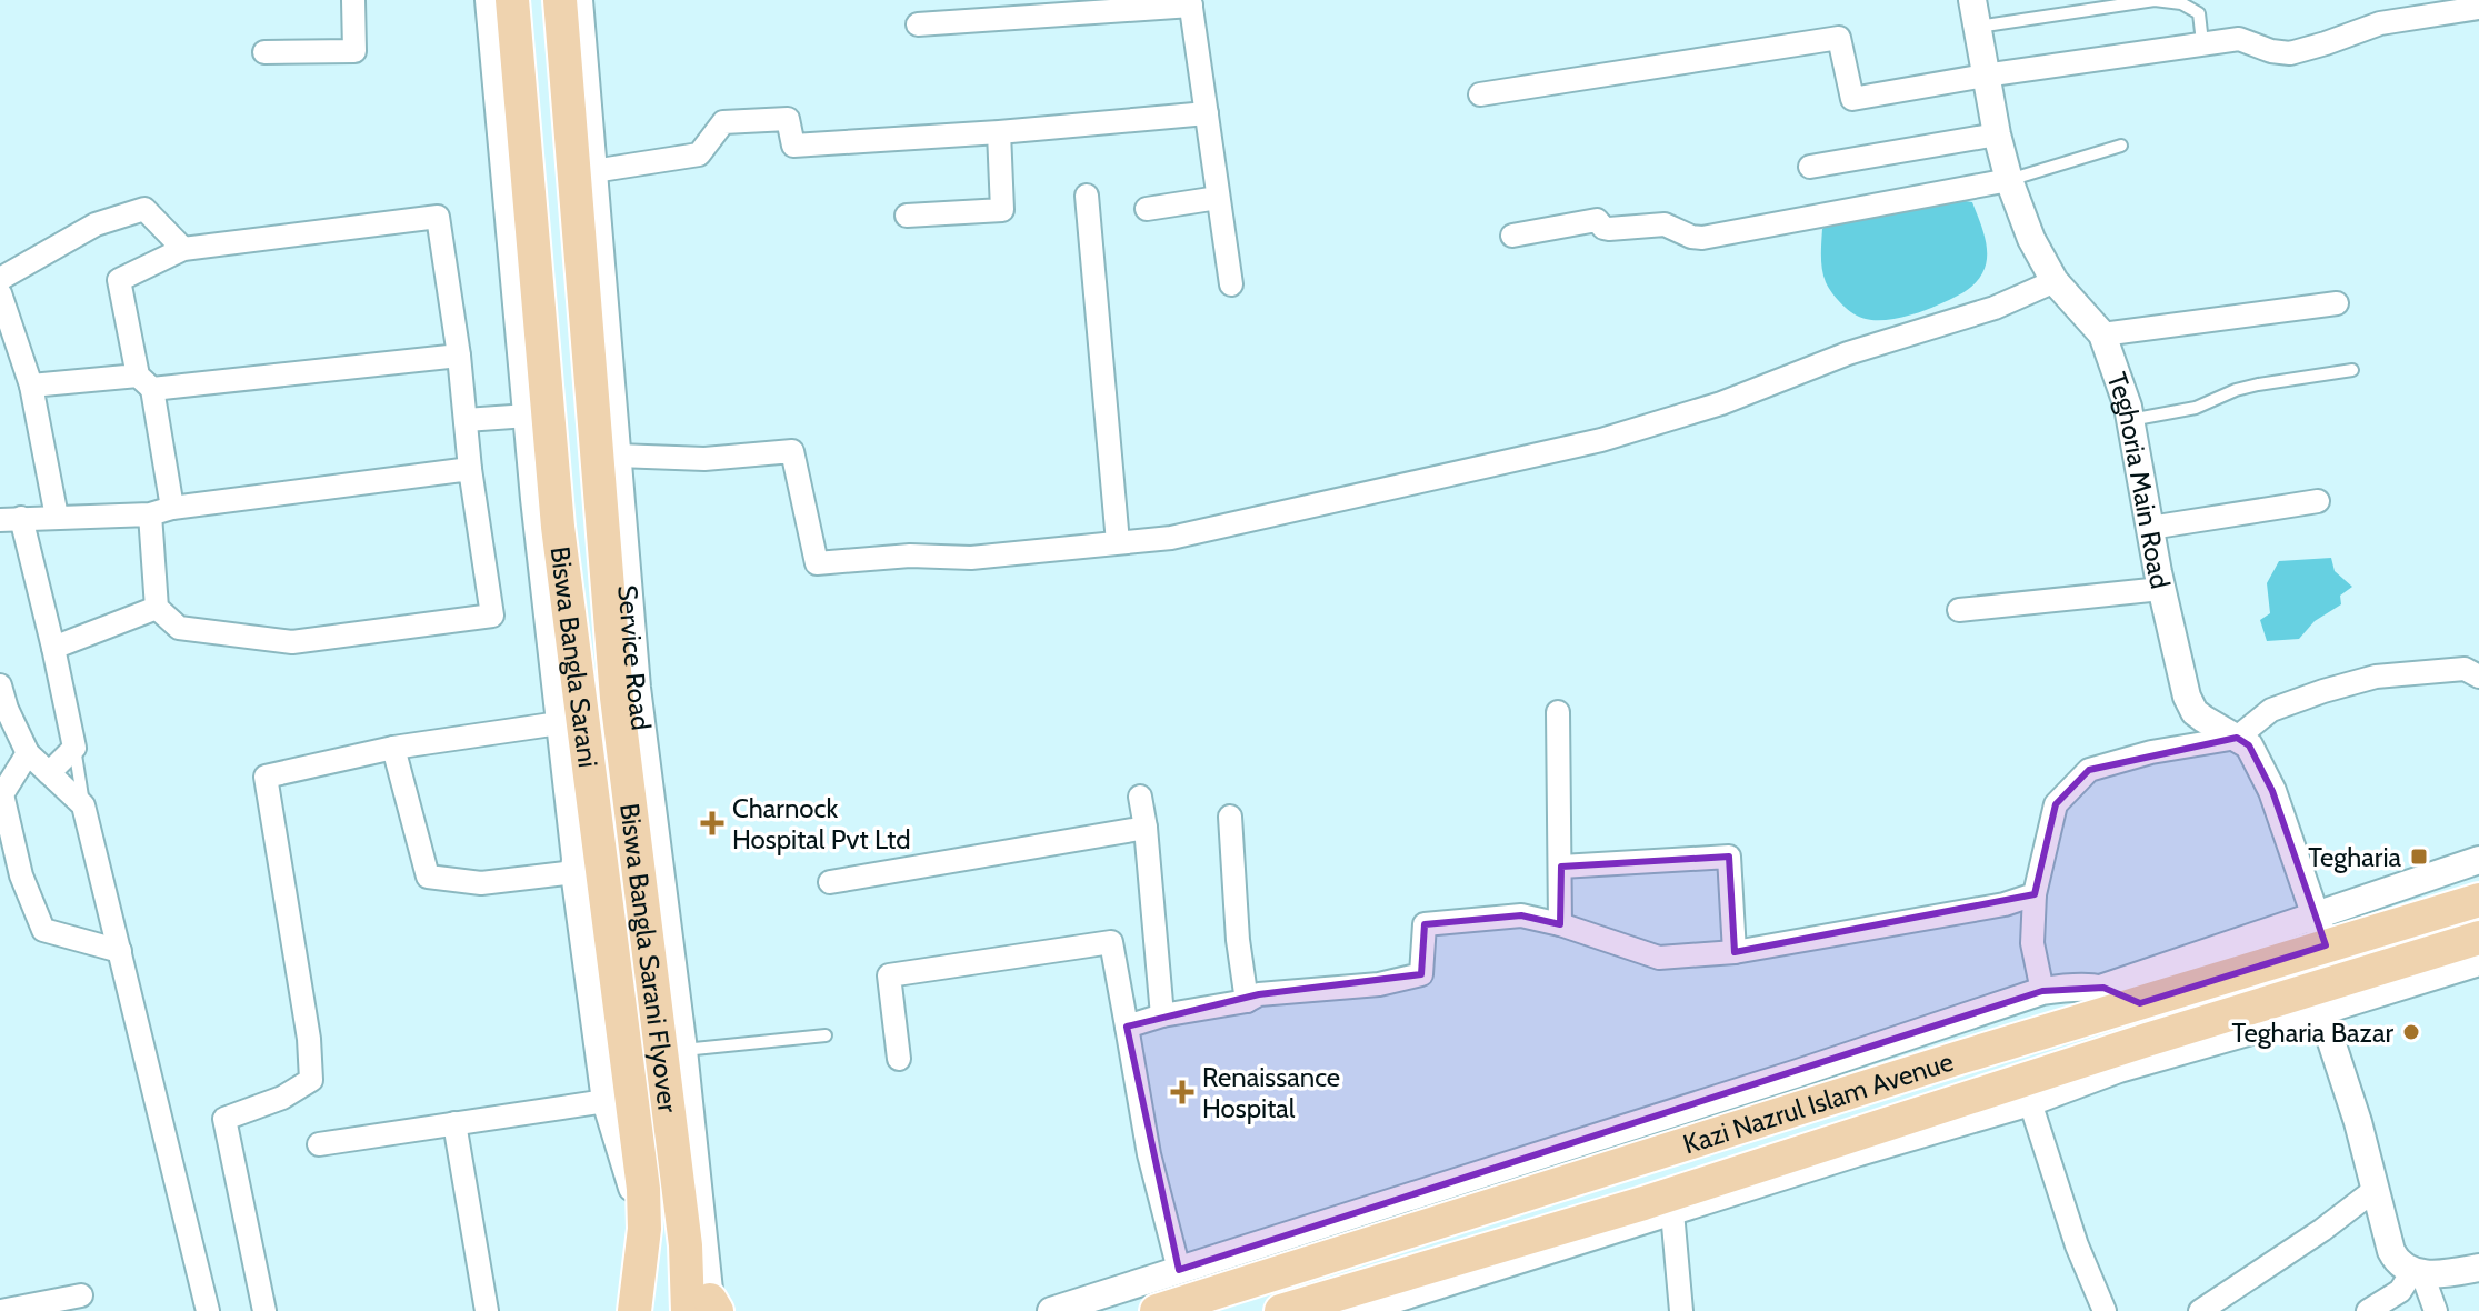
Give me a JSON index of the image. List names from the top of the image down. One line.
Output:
{"streets":{"main road":["Biswa Bangla Sarani","Biswa Bangla Sarani Flyover","Kazi Nazrul Islam Avenue"],"street":["Teghoria Main Road","Service Road"]},"crossings":[["Teghoria Main Road","Kazi Nazrul Islam Avenue"],["Biswa Bangla Sarani","Service Road"],["Biswa Bangla Sarani","Biswa Bangla Sarani Flyover"],["Service Road","Biswa Bangla Sarani Flyover"]],"places":{"health":["Charnock Hospital Pvt Ltd","Renaissance Hospital"],"transit":["Tegharia"],"other":["Tegharia Bazar"]}}
